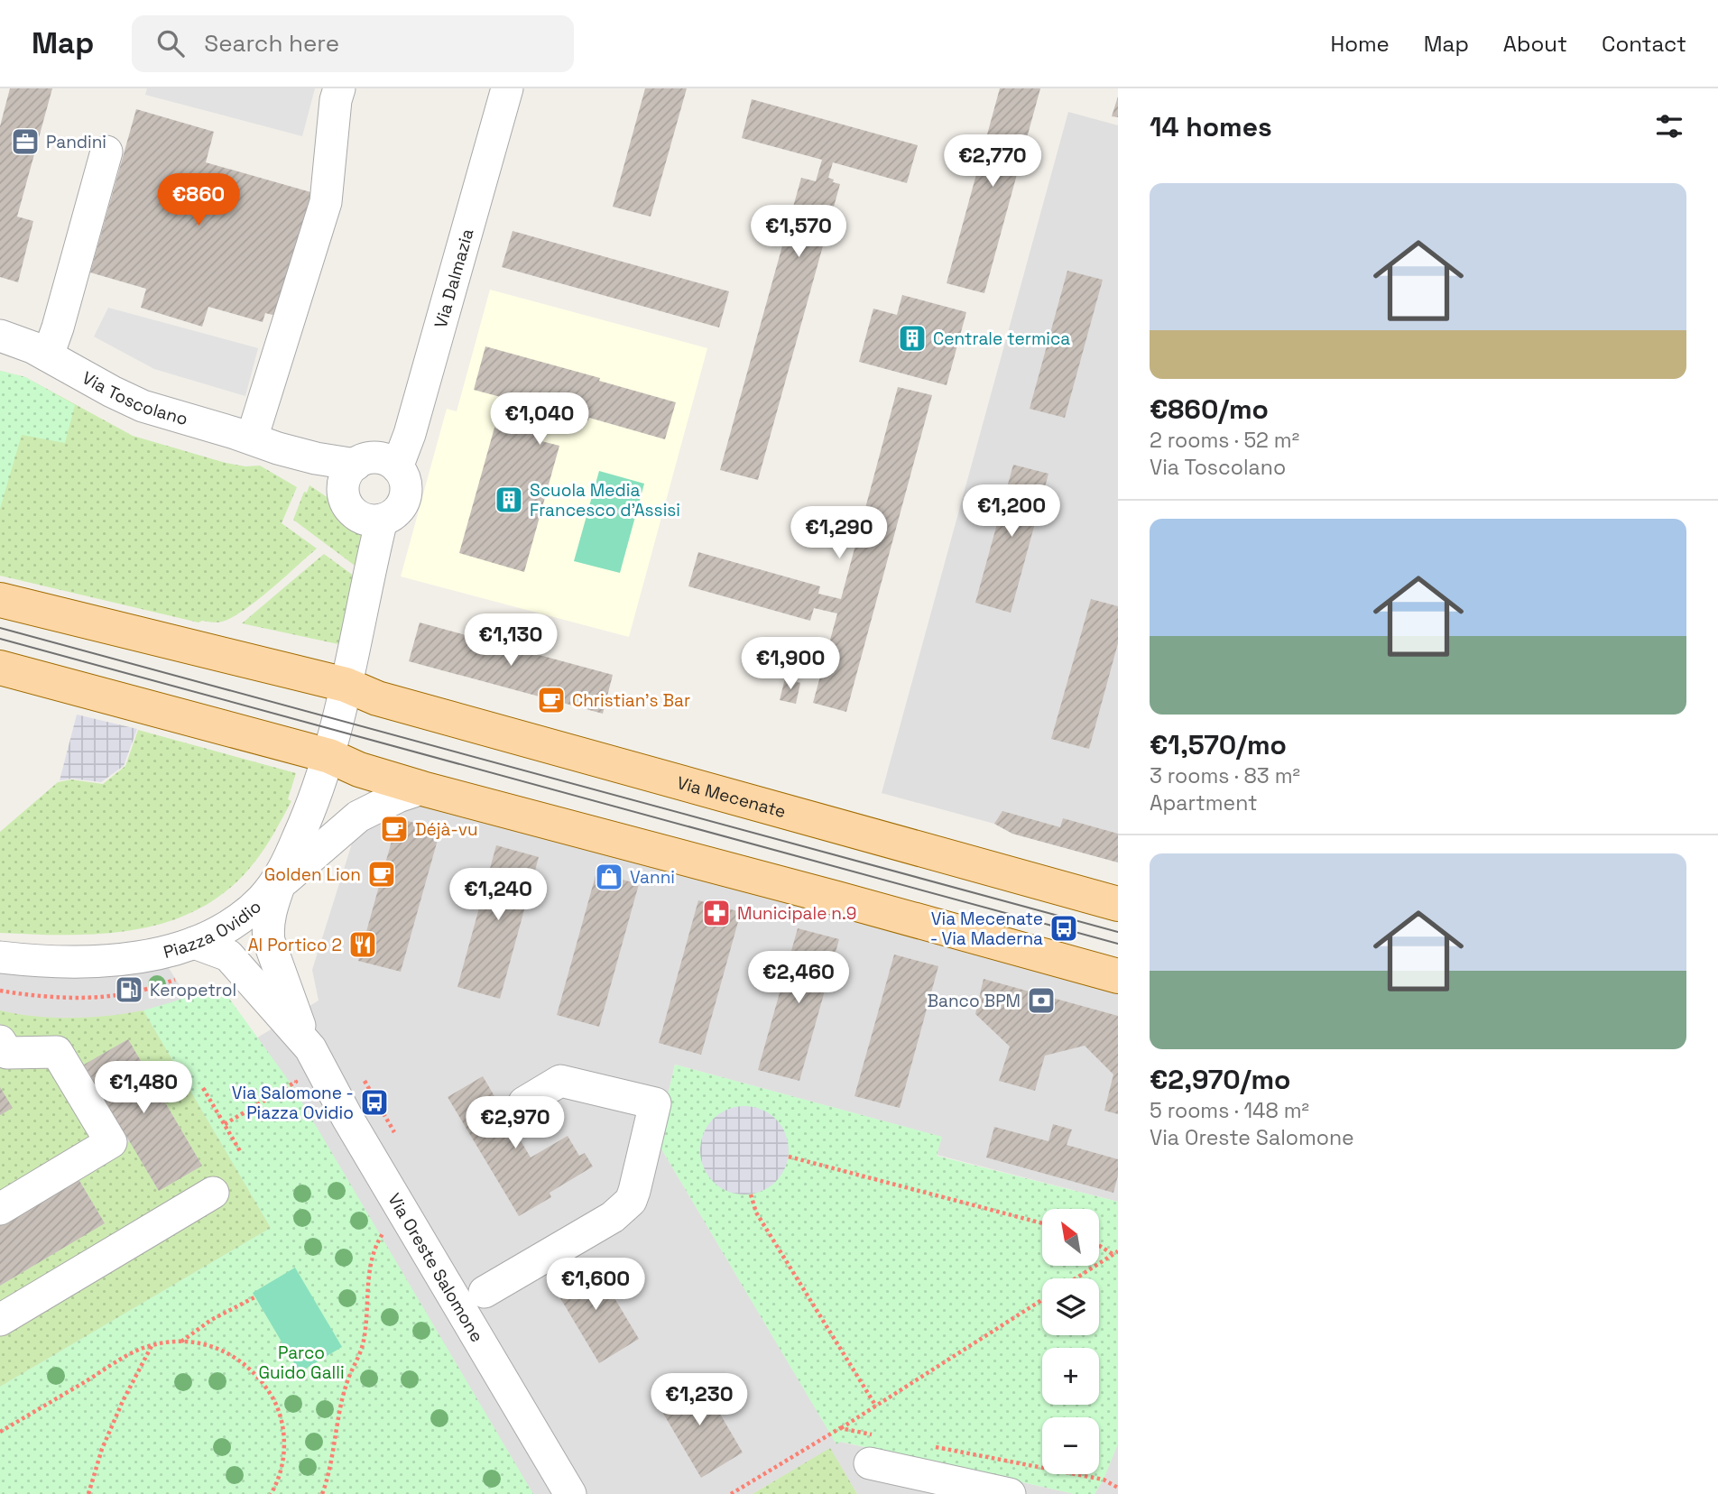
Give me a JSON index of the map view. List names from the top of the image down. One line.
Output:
{"streets":{"main road":["Via Mecenate"],"street":["Via Dalmazia","Via Toscolano","Piazza Ovidio","Via Oreste Salomone"]},"crossings":[["Via Dalmazia","Via Toscolano"],["Via Mecenate","Piazza Ovidio"],["Piazza Ovidio","Via Oreste Salomone"]],"parks":["Parco Guido Galli"],"places":{"office":["Pandini"],"building":["Centrale termica","Scuola Media Francesco d’Assisi"],"cafe":["Christian’s Bar","Déjà-vu","Golden Lion"],"shop":["Vanni"],"pharmacy":["Municipale n.9"],"bus stop":["Via Mecenate - Via Maderna","Via Salomone - Piazza Ovidio"],"restaurant":["Al Portico 2"],"fuel station":["Keropetrol"],"bank":["Banco BPM"]},"north":"top left","page":{"header":"Map","search":"Search here","nav":["Home","Map","About","Contact"],"heading":"14 homes","price":["€2,770","€860","€1,570","€1,040","€1,200","€1,290","€1,130","€1,900","€1,240","€2,460","€1,480","€2,970","€1,600","€1,230"],"list":[{"name":"€860/mo","note":"2 rooms · 52 m² · Via Toscolano"},{"name":"€1,570/mo","note":"3 rooms · 83 m² · Apartment"},{"name":"€2,970/mo","note":"5 rooms · 148 m² · Via Oreste Salomone"}],"map_buttons":["+","−"]}}
